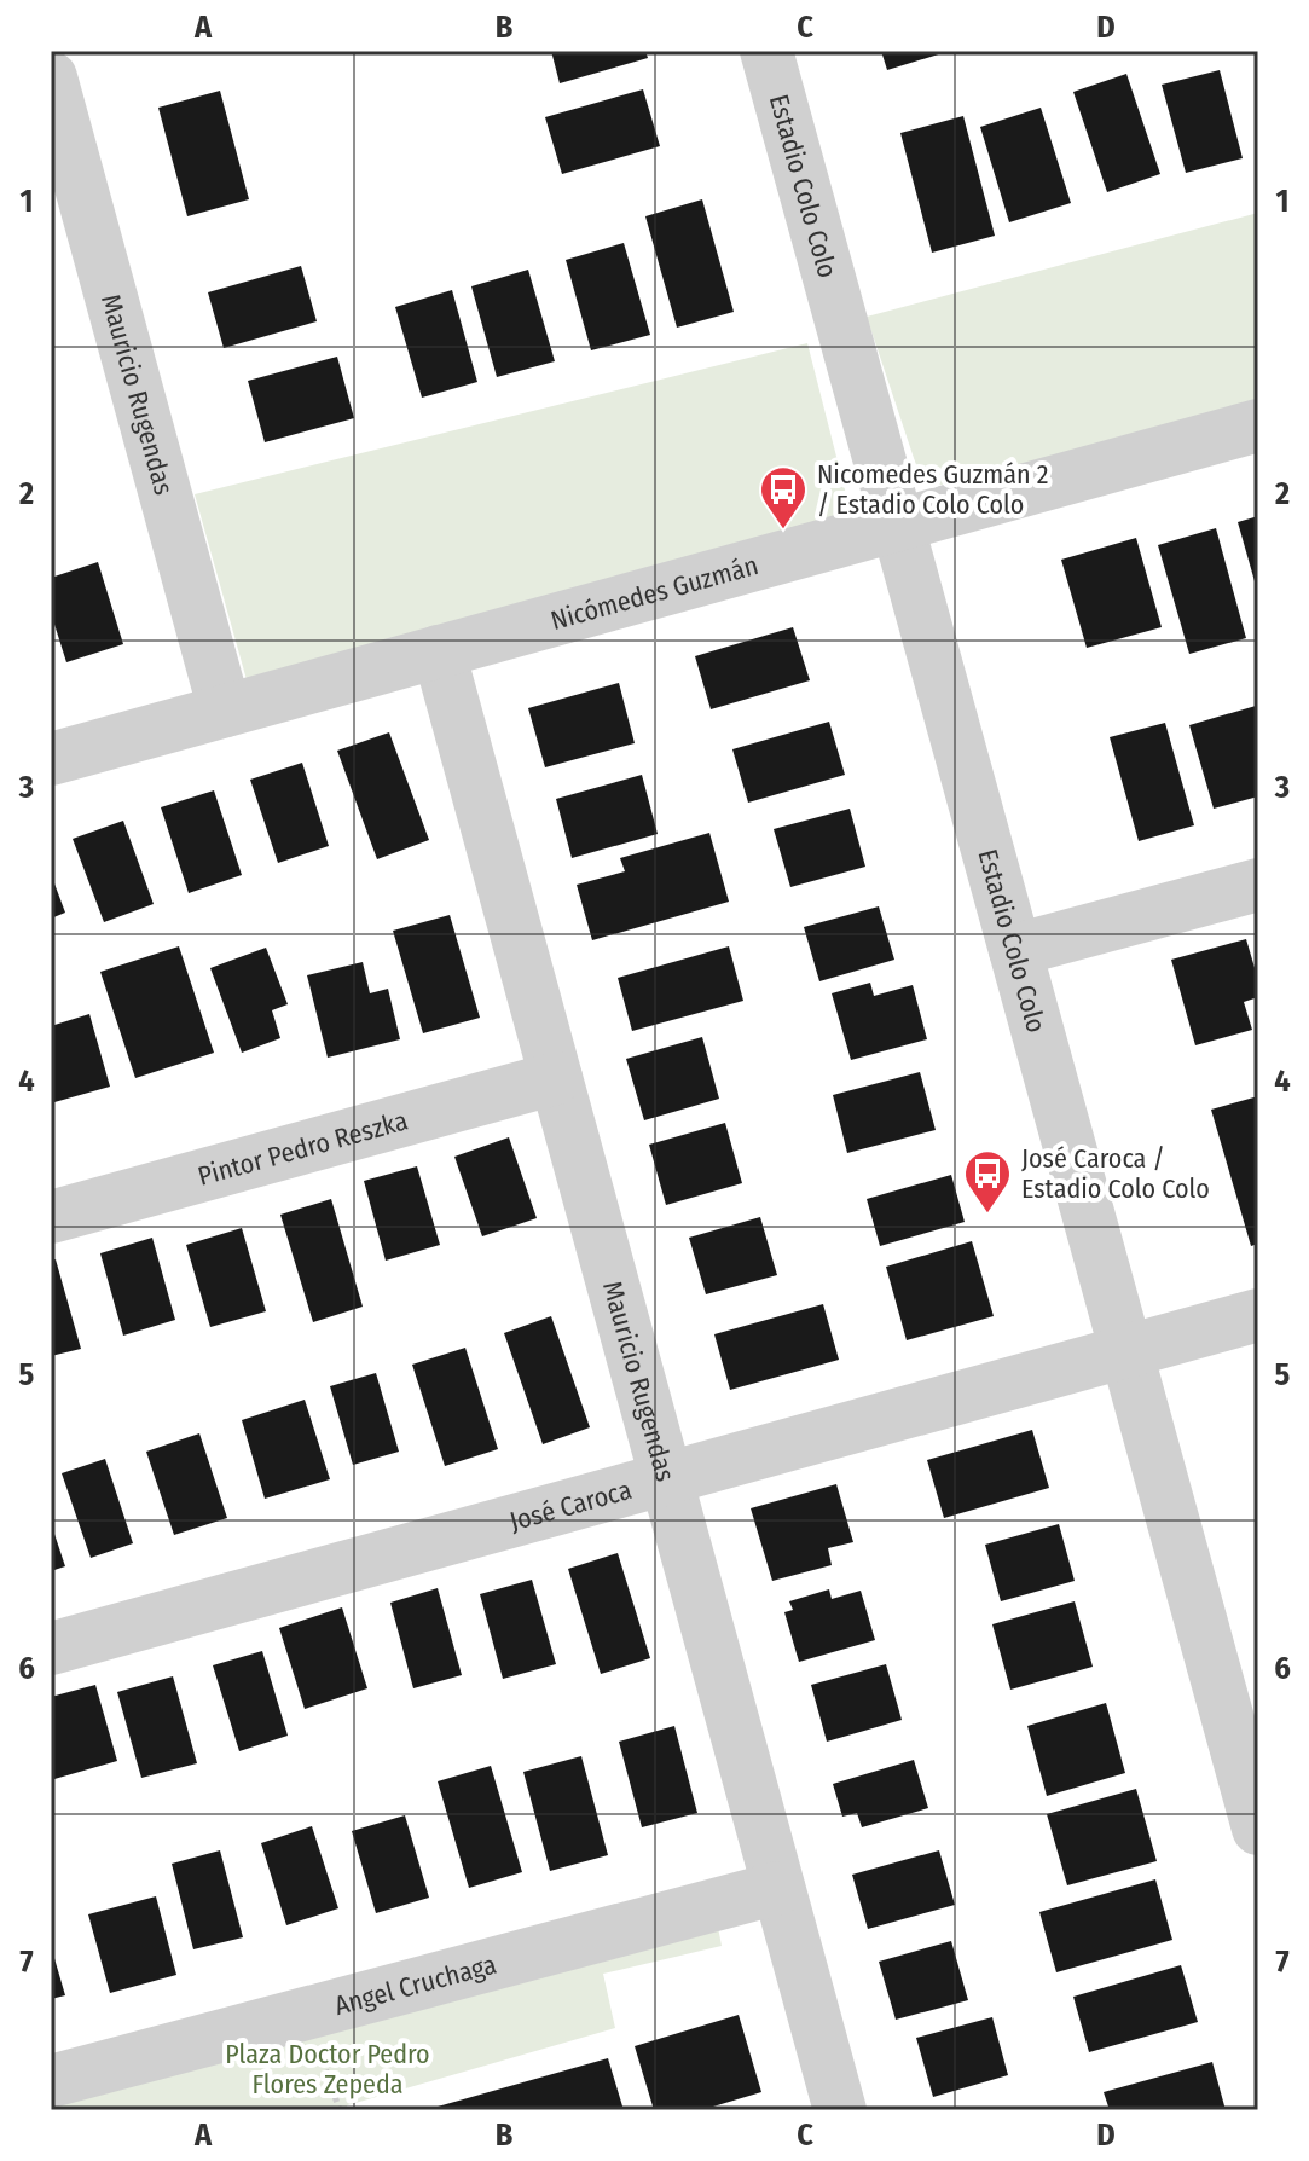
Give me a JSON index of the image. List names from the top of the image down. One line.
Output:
{"streets":{"street":["Estadio Colo Colo","Mauricio Rugendas","Nicómedes Guzmán","Pintor Pedro Reszka","José Caroca","Angel Cruchaga"]},"crossings":[["Estadio Colo Colo","Nicómedes Guzmán"],["Estadio Colo Colo","José Caroca"],["Mauricio Rugendas","Nicómedes Guzmán"],["Mauricio Rugendas","Pintor Pedro Reszka"],["Mauricio Rugendas","José Caroca"],["Mauricio Rugendas","Angel Cruchaga"]],"parks":["Plaza Doctor Pedro Flores Zepeda"],"places":{"bus stop":["Nicomedes Guzmán 2 / Estadio Colo Colo","José Caroca / Estadio Colo Colo"]},"grid":{"columns":["A","B","C","D"],"rows":["1","2","3","4","5","6","7"]}}
